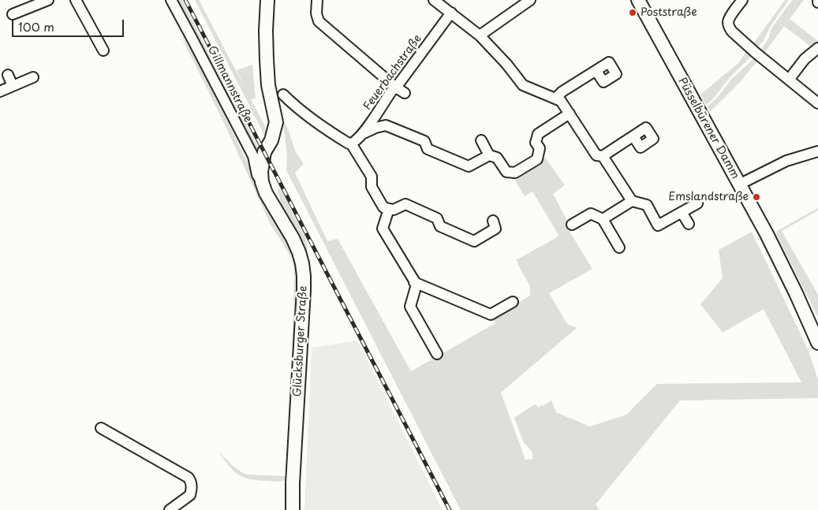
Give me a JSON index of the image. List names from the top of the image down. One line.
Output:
{"streets":{"main road":["Püsselbürener Damm","Glücksburger Straße"],"street":["Feuerbachstraße","Gillmannstraße"]},"crossings":[["Gillmannstraße","Glücksburger Straße"]],"places":["Poststraße","Emslandstraße"],"scale_bar":"100 m"}
